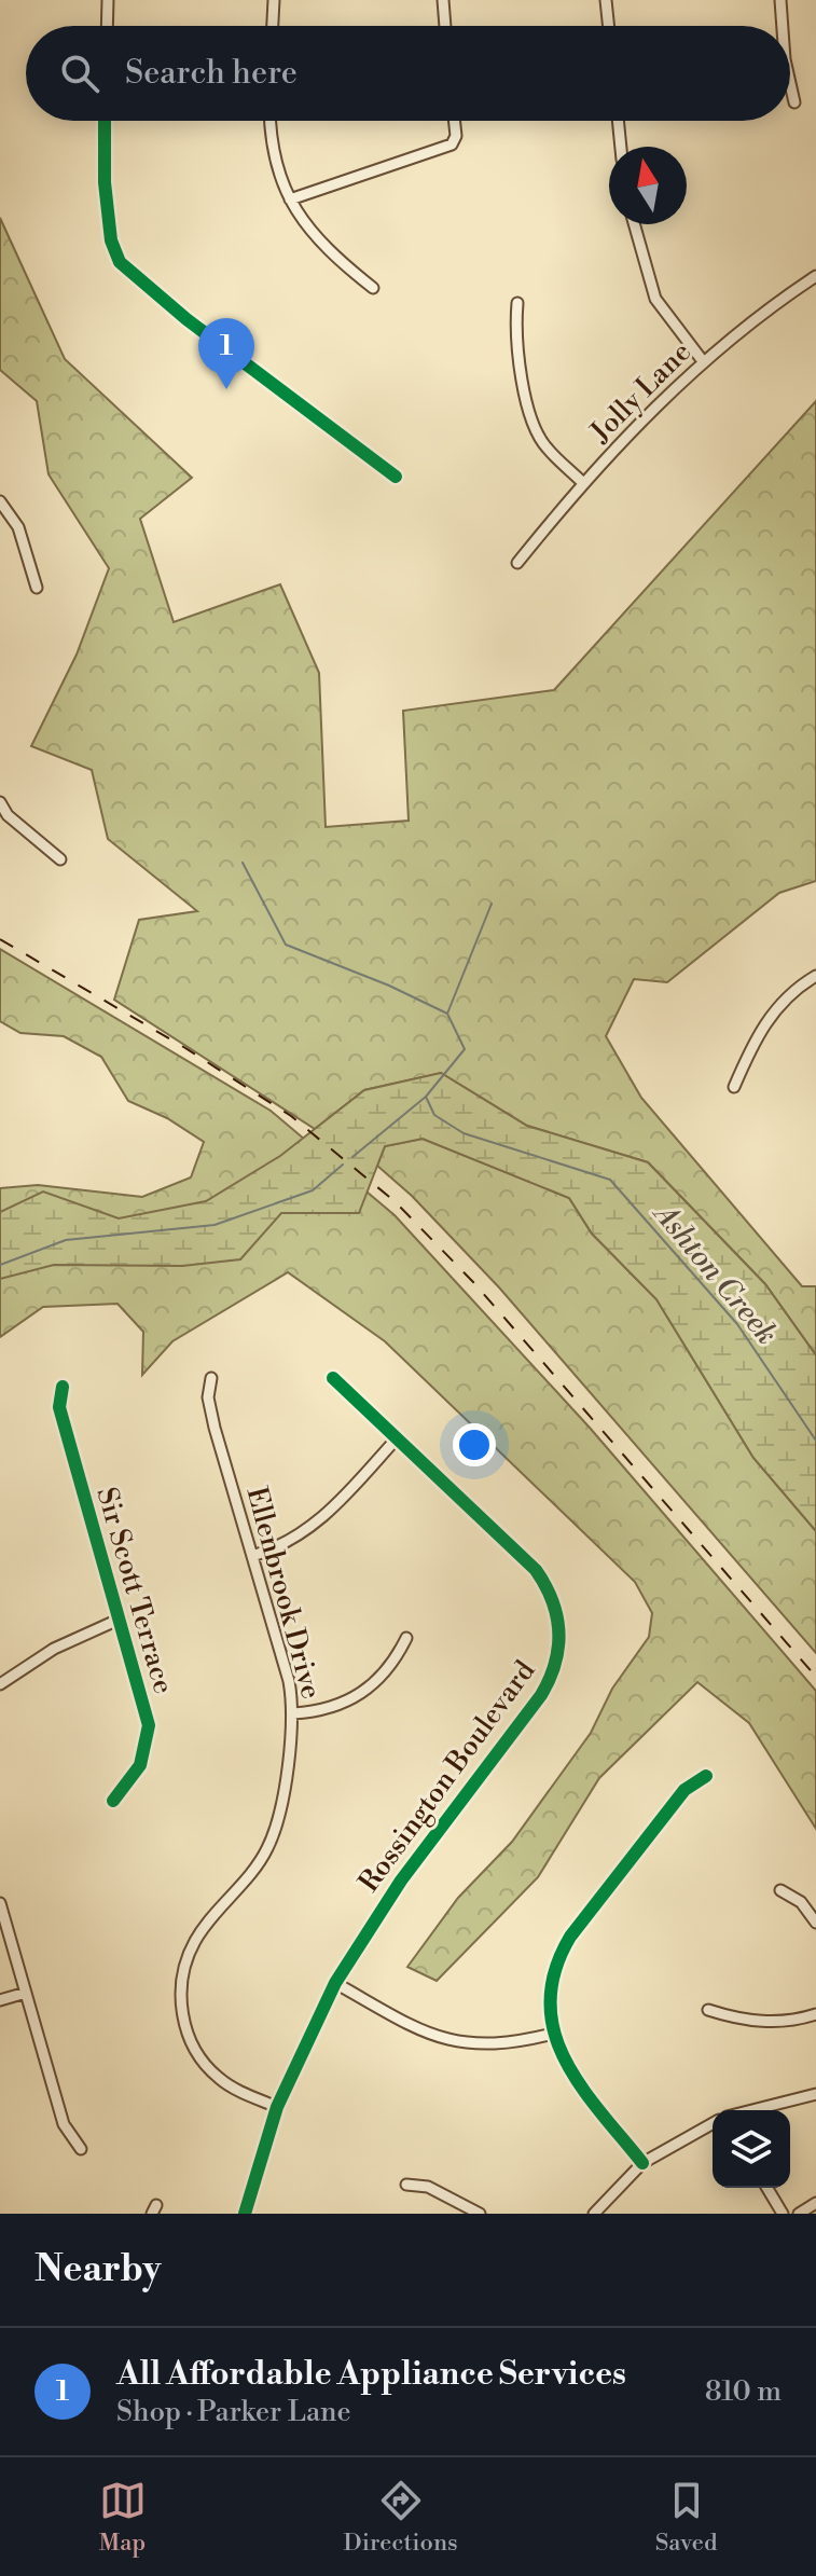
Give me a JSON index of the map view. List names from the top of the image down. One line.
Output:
{"streets":{"street":["Jolly Lane","Sir Scott Terrace","Ellenbrook Drive","Rossington Boulevard"]},"crossings":[["Ellenbrook Drive","Rossington Boulevard"]],"water":["Ashton Creek"],"north":"top","page":{"search":"Search here","pins":"1","heading":"Nearby","list":[{"mark":"1","name":"All Affordable Appliance Services","note":"Shop · Parker Lane","value":"810 m"}],"nav":["Map","Directions","Saved"]}}
